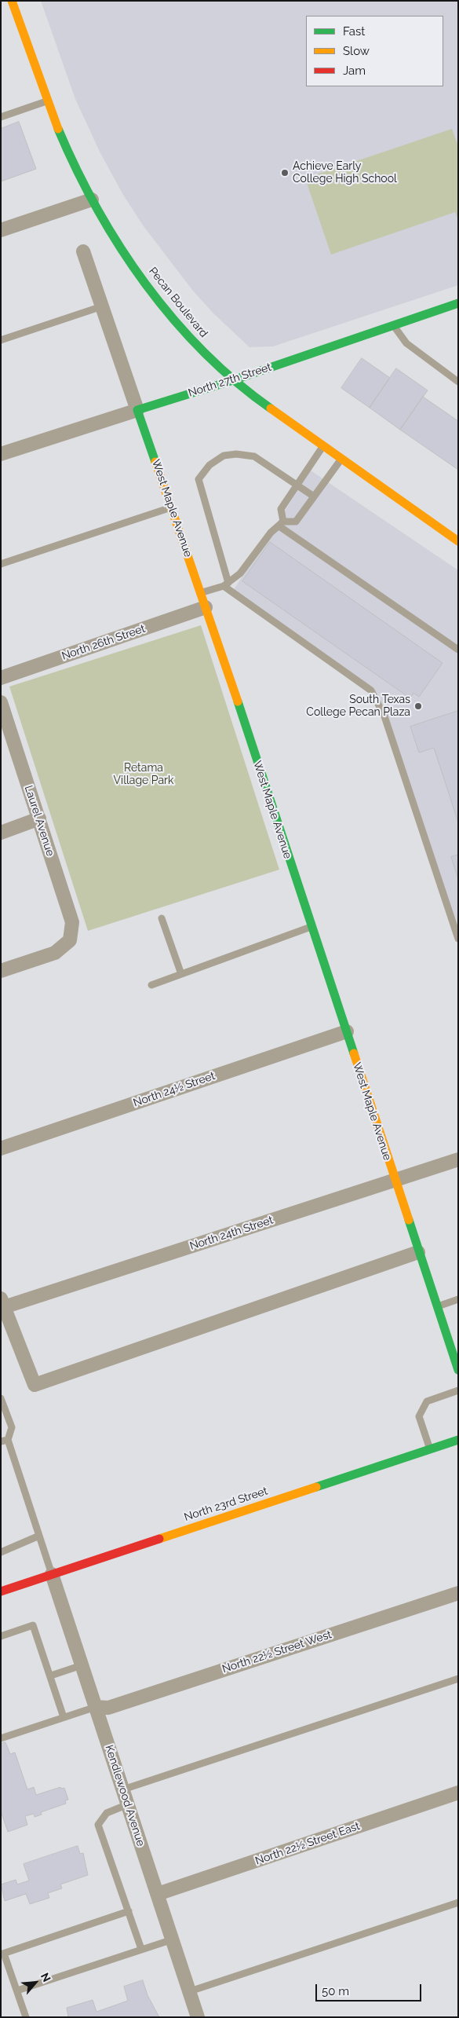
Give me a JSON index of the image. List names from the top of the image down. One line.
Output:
{"streets":{"street":["Pecan Boulevard","North 27th Street","West Maple Avenue","North 26th Street","Laurel Avenue","North 24½ Street","North 24th Street","North 23rd Street","North 22½ Street West","Kendlewood Avenue","North 22½ Street East"]},"crossings":[["Pecan Boulevard","North 27th Street"],["North 27th Street","West Maple Avenue"],["West Maple Avenue","North 26th Street"],["West Maple Avenue","North 24½ Street"],["West Maple Avenue","North 24th Street"],["North 23rd Street","Kendlewood Avenue"],["North 22½ Street West","Kendlewood Avenue"],["Kendlewood Avenue","North 22½ Street East"]],"parks":["Retama Village Park"],"places":["Achieve Early College High School","South Texas College Pecan Plaza"],"legend":["Fast","Slow","Jam"],"scale_bar":"50 m","north":"top right"}
